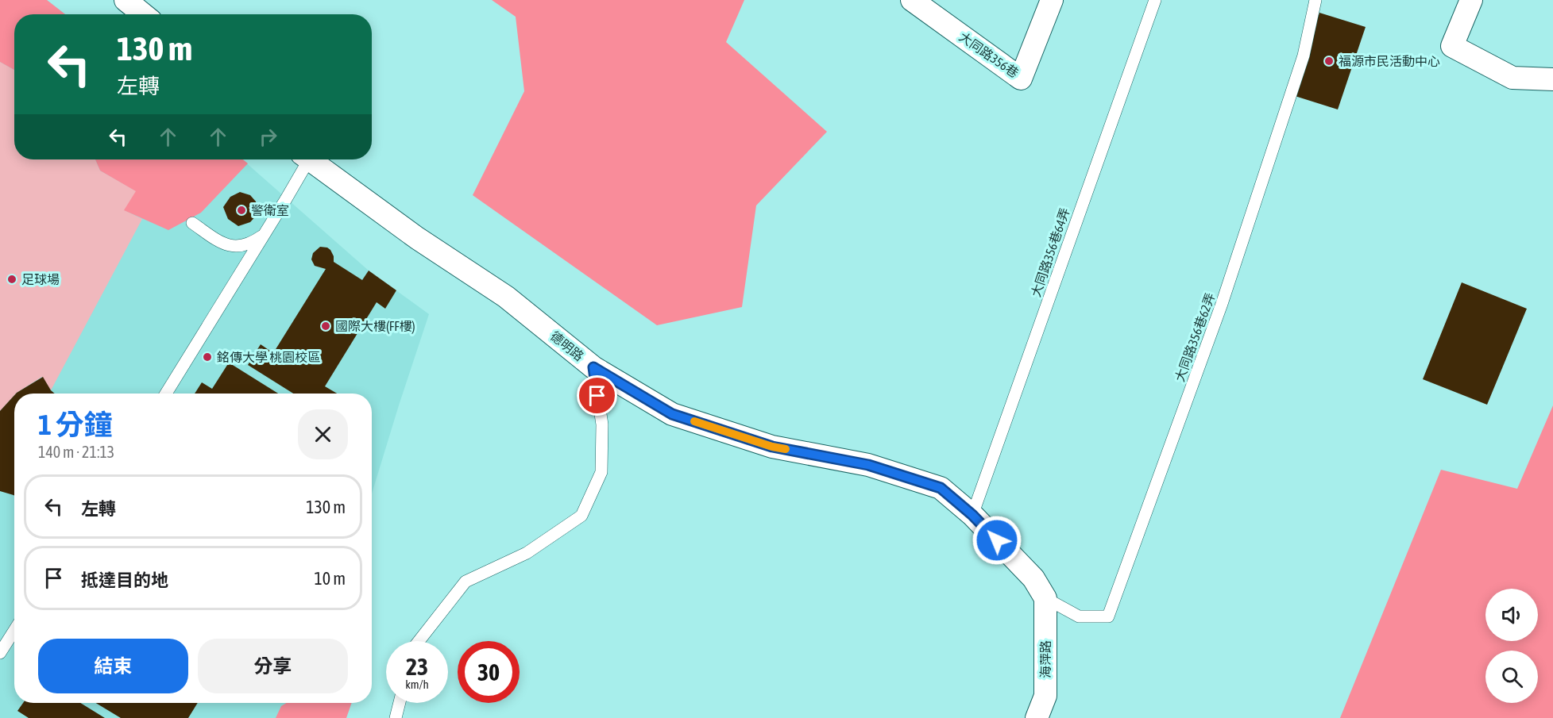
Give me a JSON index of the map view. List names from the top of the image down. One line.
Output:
{"streets":{"street":["大同路356巷","德明路","海萍路"],"lane":["大同路356巷64弄","大同路356巷62弄"]},"crossings":[["大同路356巷64弄","德明路"],["大同路356巷62弄","德明路"],["大同路356巷62弄","海萍路"],["德明路","海萍路"]],"places":["福源市民活動中心","警衛室","足球場","國際大樓(FF樓)","銘傳大學 桃園校區"],"page":{"turn":["130 m","左轉"],"heading":["1 分鐘","140 m · 21:13"],"list":[{"name":"左轉","value":"130 m"},{"name":"抵達目的地","value":"10 m"}],"buttons":["結束","分享"],"speed":"23 km/h","limit":"30"}}
